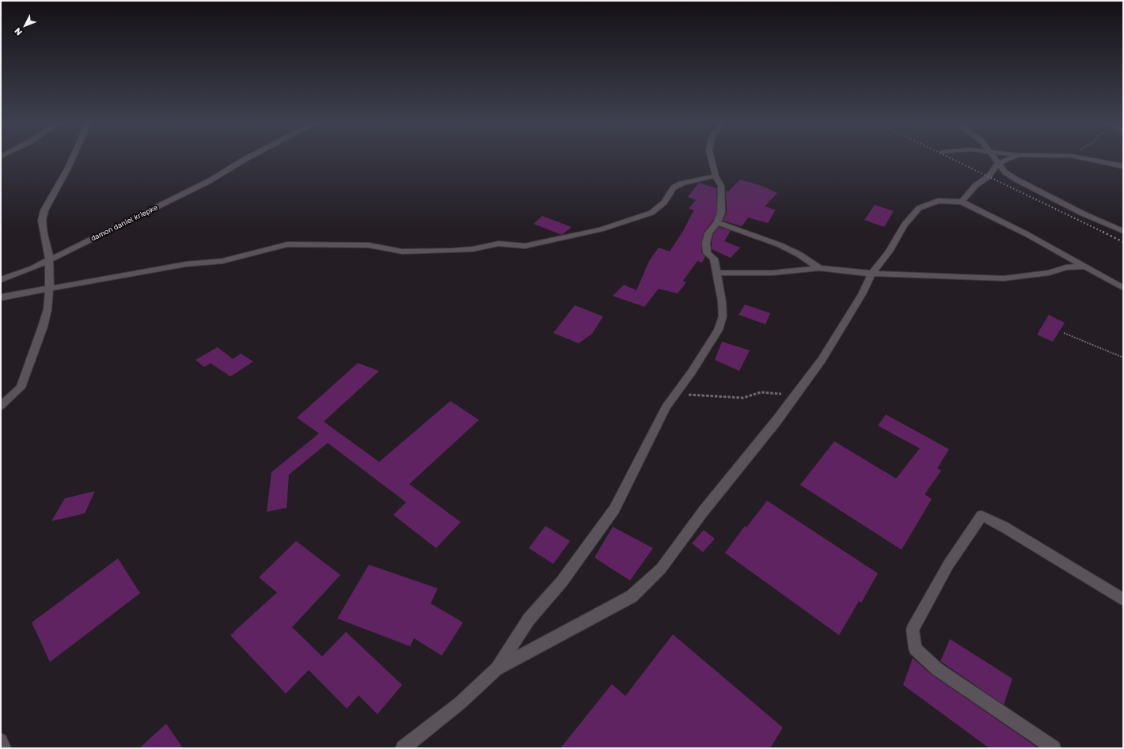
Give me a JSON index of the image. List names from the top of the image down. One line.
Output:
{"streets":{"street":["damon daniel kriepke"]},"north":"bottom left"}
